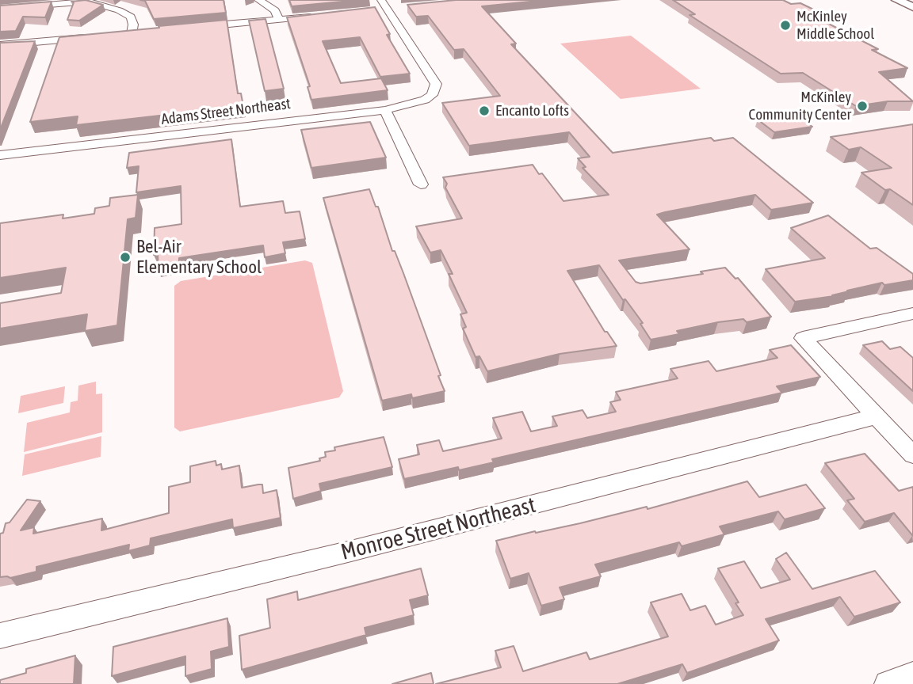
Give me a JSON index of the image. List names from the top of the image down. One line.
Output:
{"streets":{"street":["Adams Street Northeast","Monroe Street Northeast"]},"places":["McKinley Middle School","McKinley Community Center","Encanto Lofts","Bel-Air Elementary School"]}
